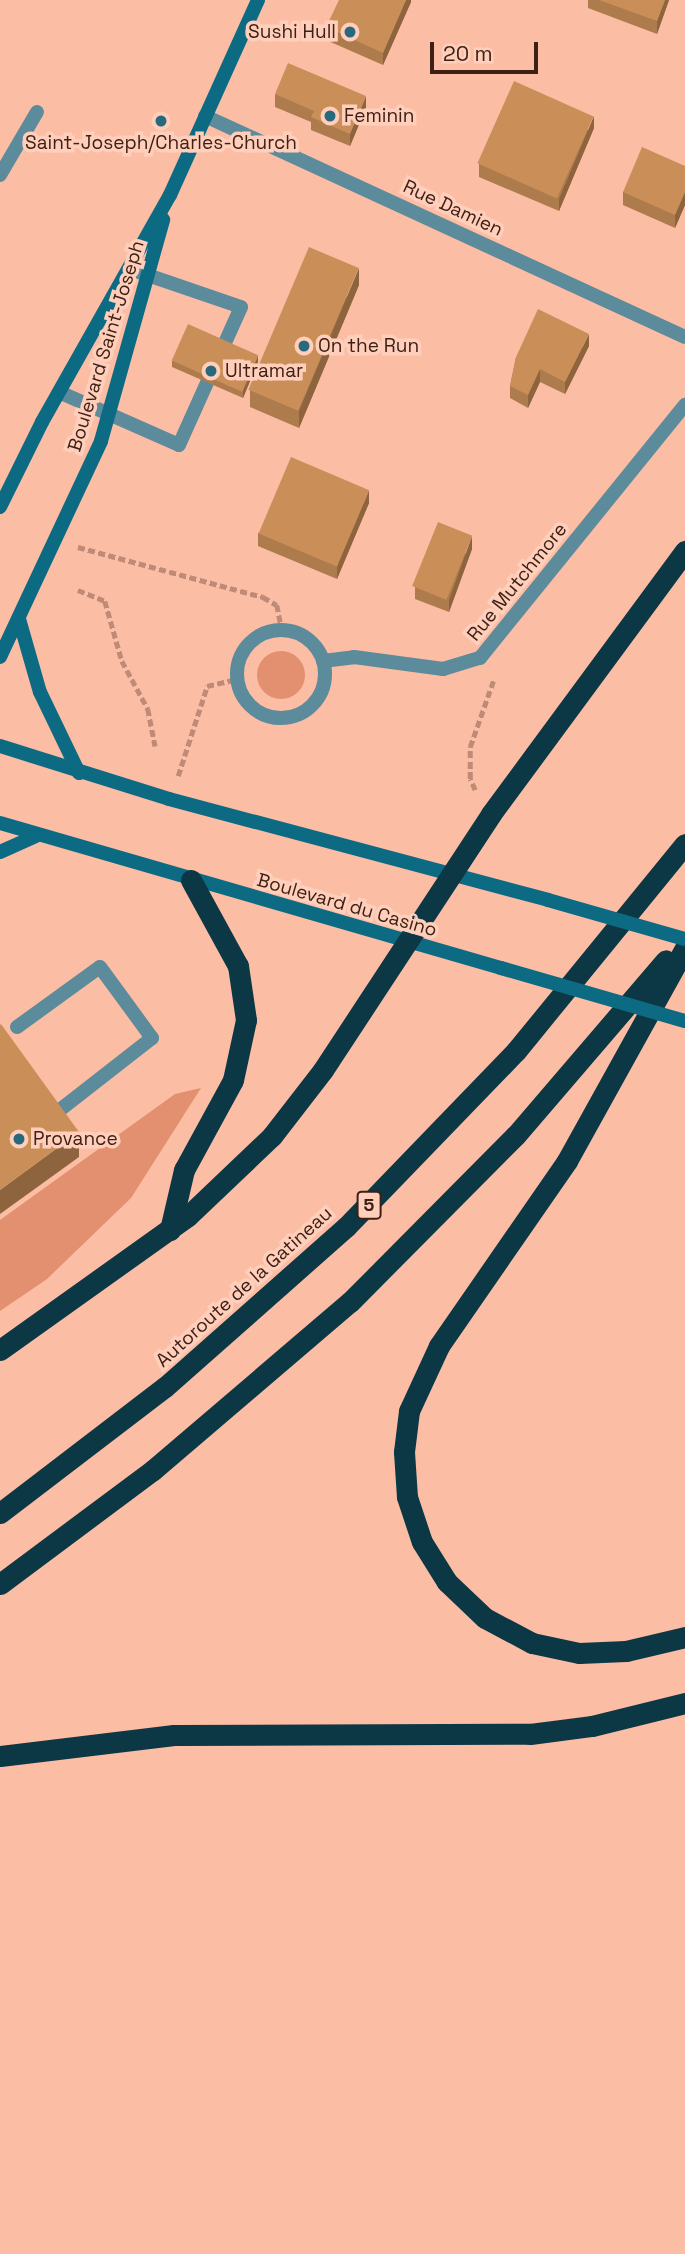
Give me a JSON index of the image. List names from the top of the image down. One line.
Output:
{"streets":{"highway":["5","Autoroute de la Gatineau"],"main road":["Boulevard Saint-Joseph","Boulevard du Casino"],"street":["Rue Damien","Rue Mutchmore"]},"crossings":[["Rue Damien","Boulevard Saint-Joseph"]],"places":["Sushi Hull","Feminin","Saint-Joseph/Charles-Church","On the Run","Ultramar","Provance"],"scale_bar":"20 m"}
